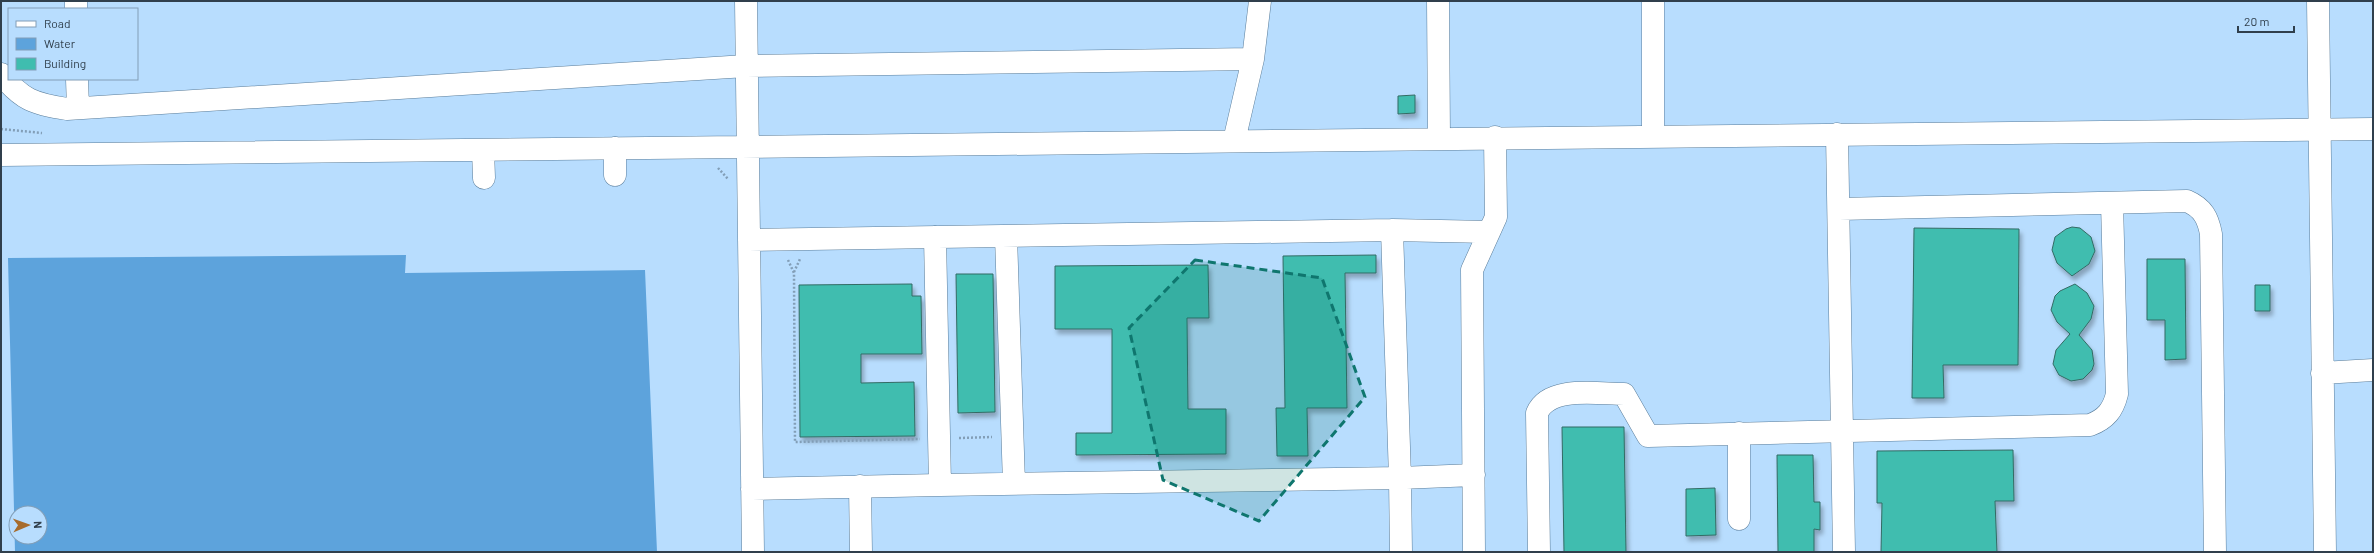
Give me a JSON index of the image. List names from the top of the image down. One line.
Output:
{"legend":["Road","Water","Building"],"scale_bar":"20 m","north":"right"}
